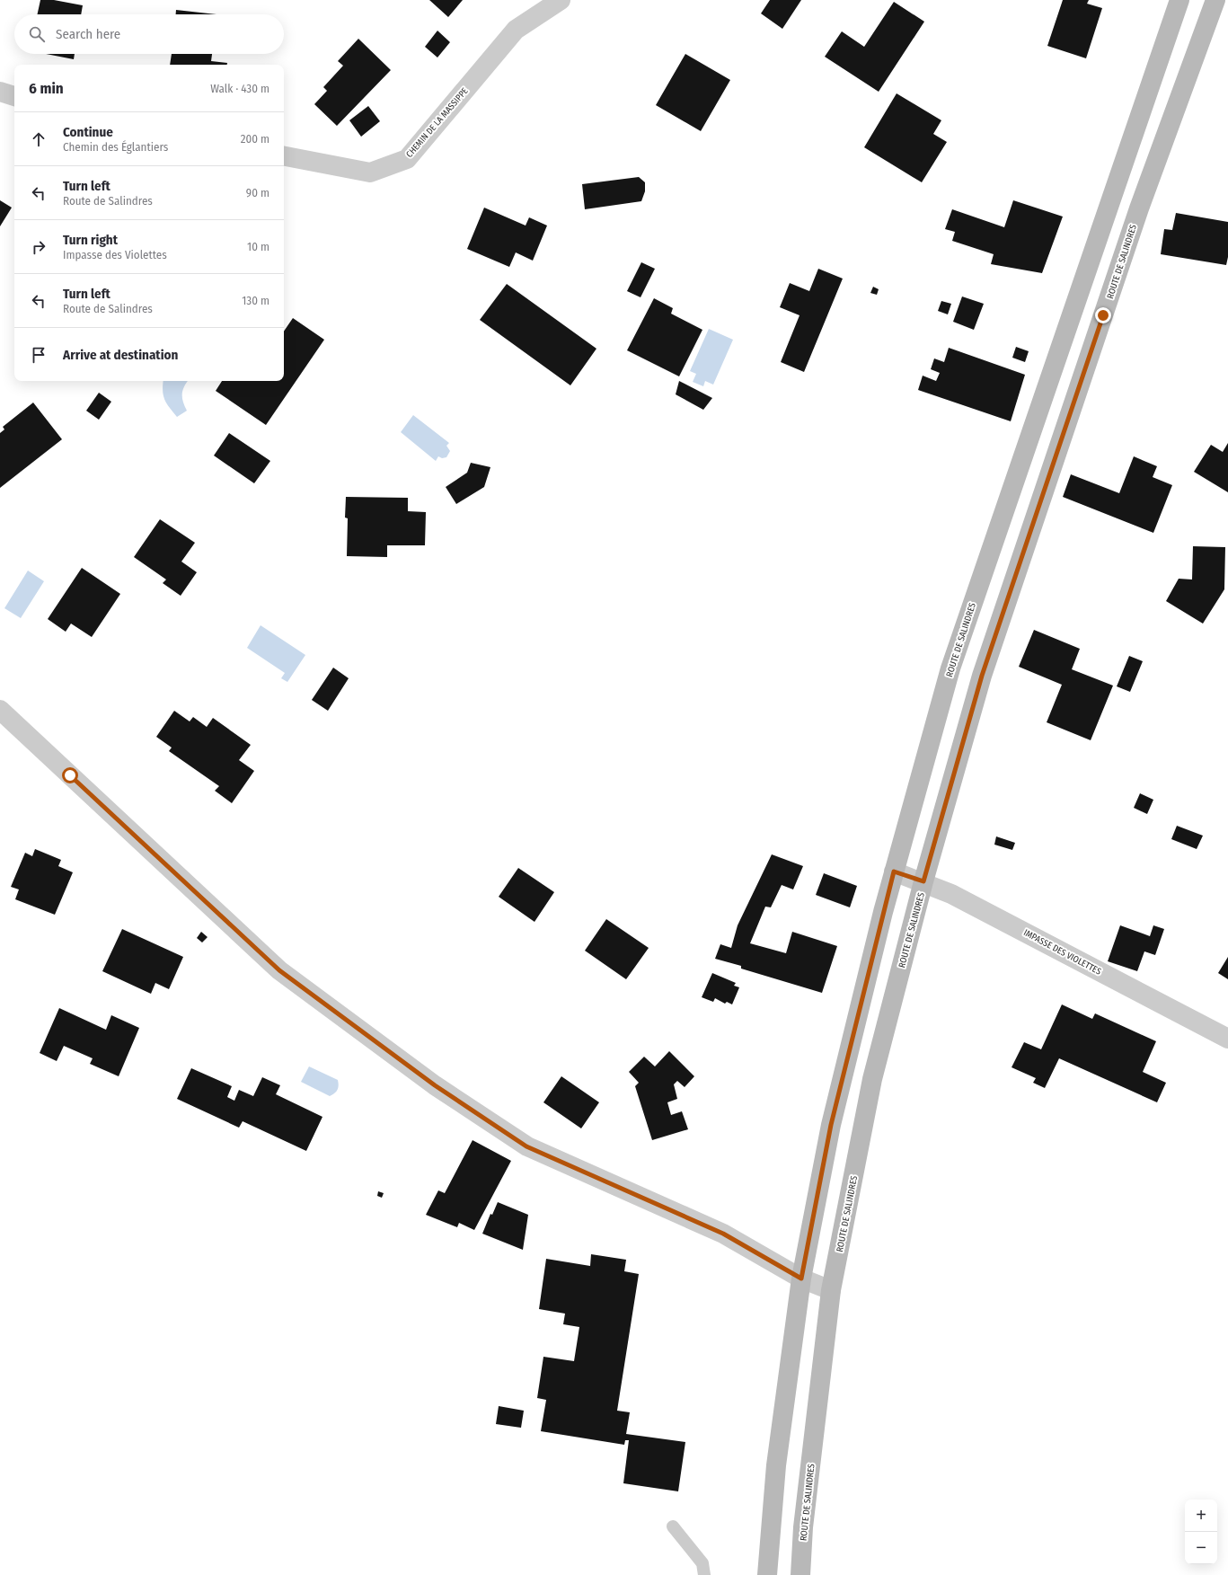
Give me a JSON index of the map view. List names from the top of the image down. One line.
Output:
{"streets":{"main road":["ROUTE DE SALINDRES"],"street":["CHEMIN DE LA MASSIPPE","IMPASSE DES VIOLETTES"]},"crossings":[["ROUTE DE SALINDRES","IMPASSE DES VIOLETTES"]],"page":{"search":"Search here","heading":["6 min","Walk · 430 m"],"list":[["Continue","Chemin des Églantiers","200 m"],["Turn left","Route de Salindres","90 m"],["Turn right","Impasse des Violettes","10 m"],["Turn left","Route de Salindres","130 m"],"Arrive at destination"],"map_buttons":["+","−"]}}
